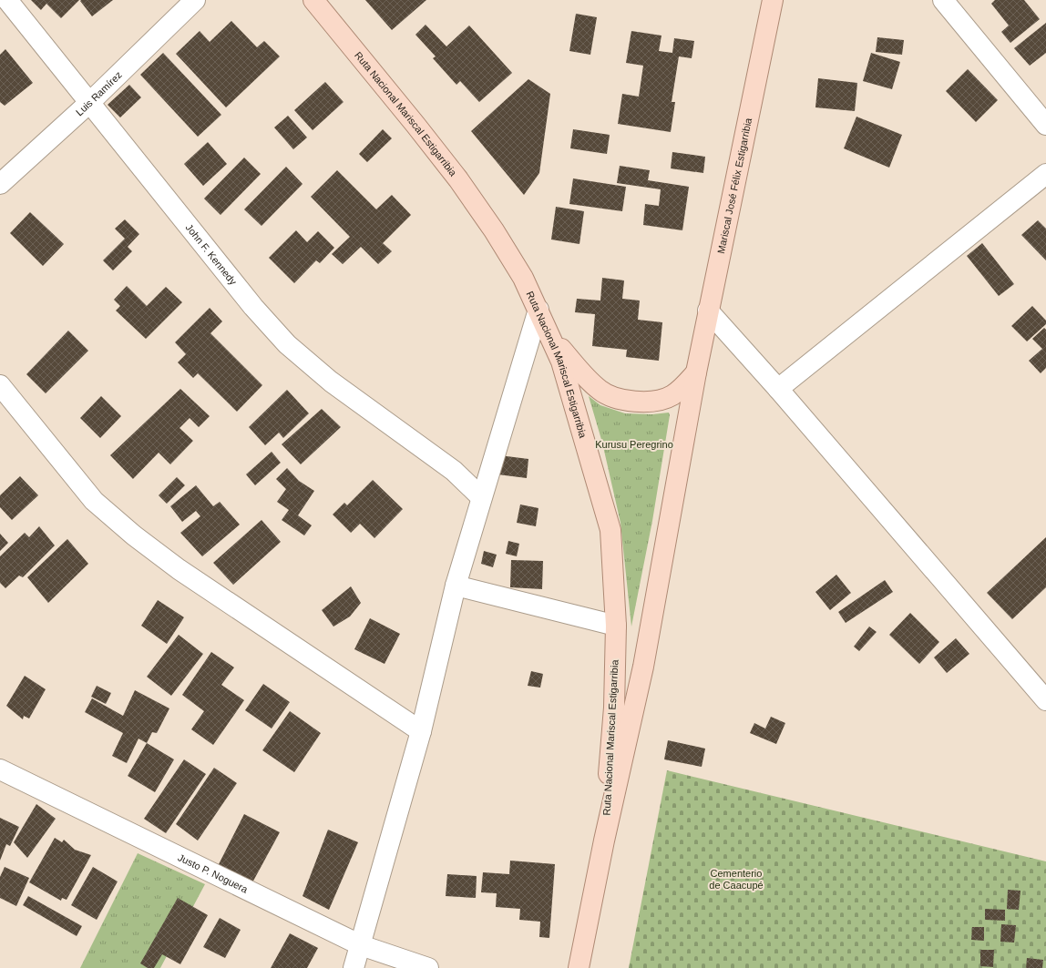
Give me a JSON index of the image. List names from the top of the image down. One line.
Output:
{"streets":{"main road":["Ruta Nacional Mariscal Estigarribia","Mariscal José Félix Estigarribia"],"street":["Luis Ramírez","John F. Kennedy","Justo P. Noguera"]},"crossings":[["Luis Ramírez","John F. Kennedy"],["Ruta Nacional Mariscal Estigarribia","Mariscal José Félix Estigarribia"]],"parks":["Kurusu Peregrino","Cementerio de Caacupé"]}
